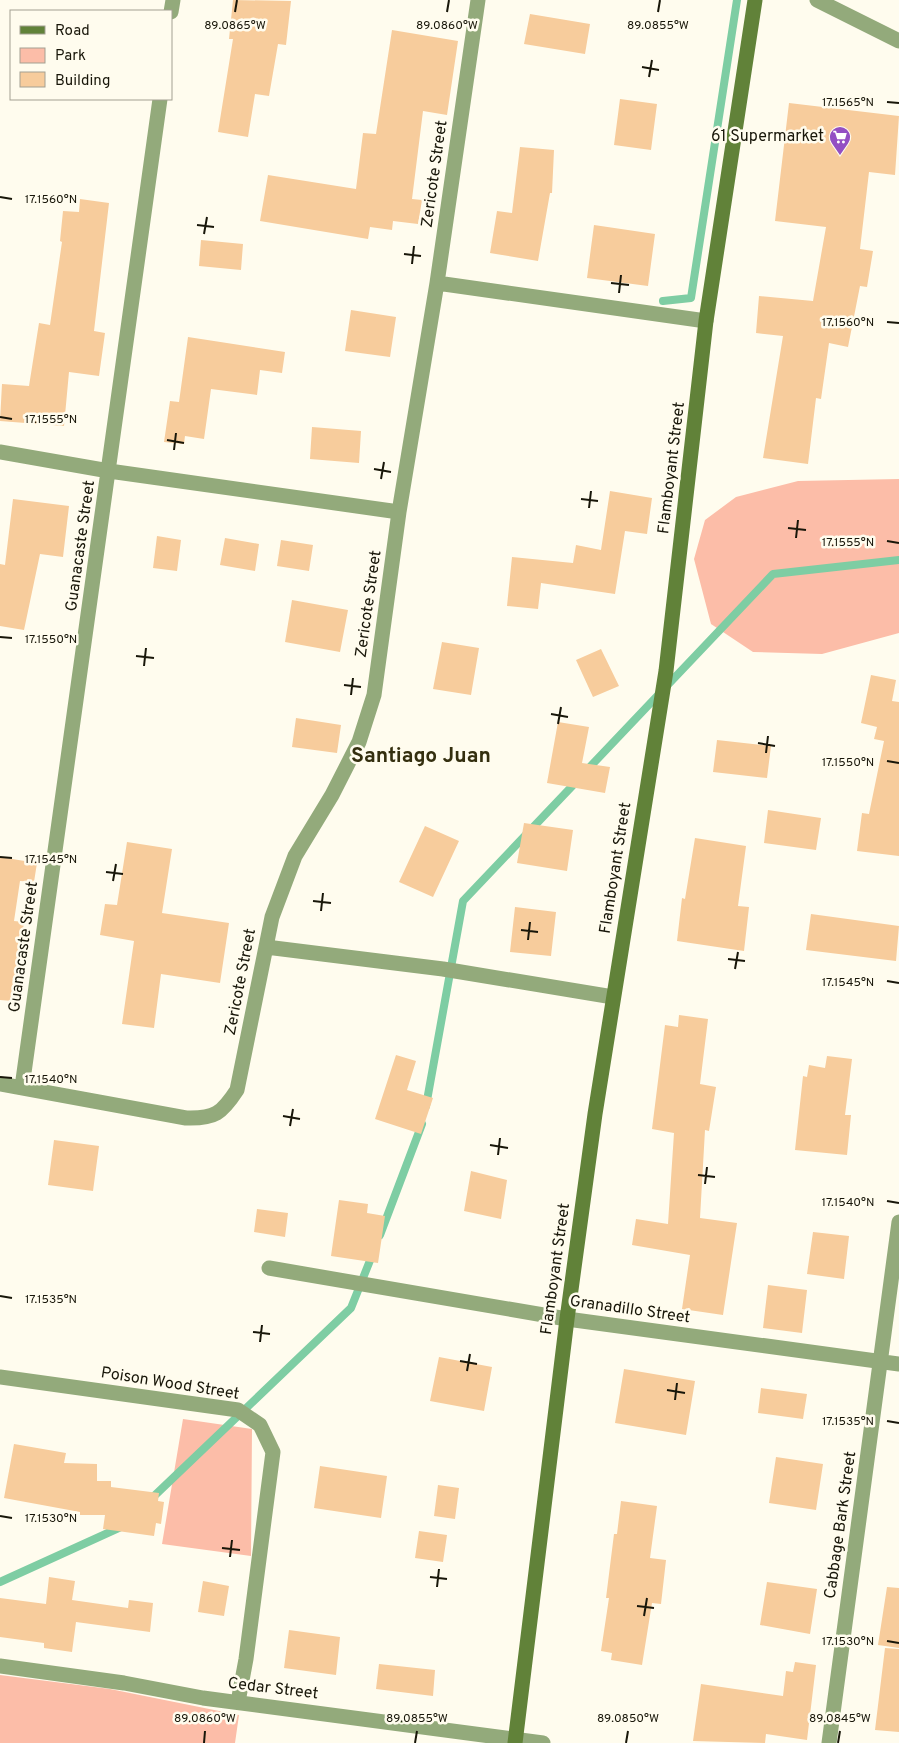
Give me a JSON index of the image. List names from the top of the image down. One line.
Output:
{"streets":{"street":["Zericote Street","Flamboyant Street","Guanacaste Street","Granadillo Street","Poison Wood Street","Cabbage Bark Street","Cedar Street"]},"crossings":[["Zericote Street","Guanacaste Street"],["Flamboyant Street","Granadillo Street"],["Flamboyant Street","Cedar Street"],["Granadillo Street","Cabbage Bark Street"],["Poison Wood Street","Cedar Street"]],"districts":["Santiago Juan"],"places":{"supermarket":["61 Supermarket"]},"legend":["Road","Park","Building"],"coordinates":["89.0865°W","89.0860°W","89.0855°W","17.1565°N","17.1560°N","17.1555°N","17.1550°N","17.1545°N","17.1540°N","17.1535°N","17.1530°N","89.0850°W","89.0845°W"]}
